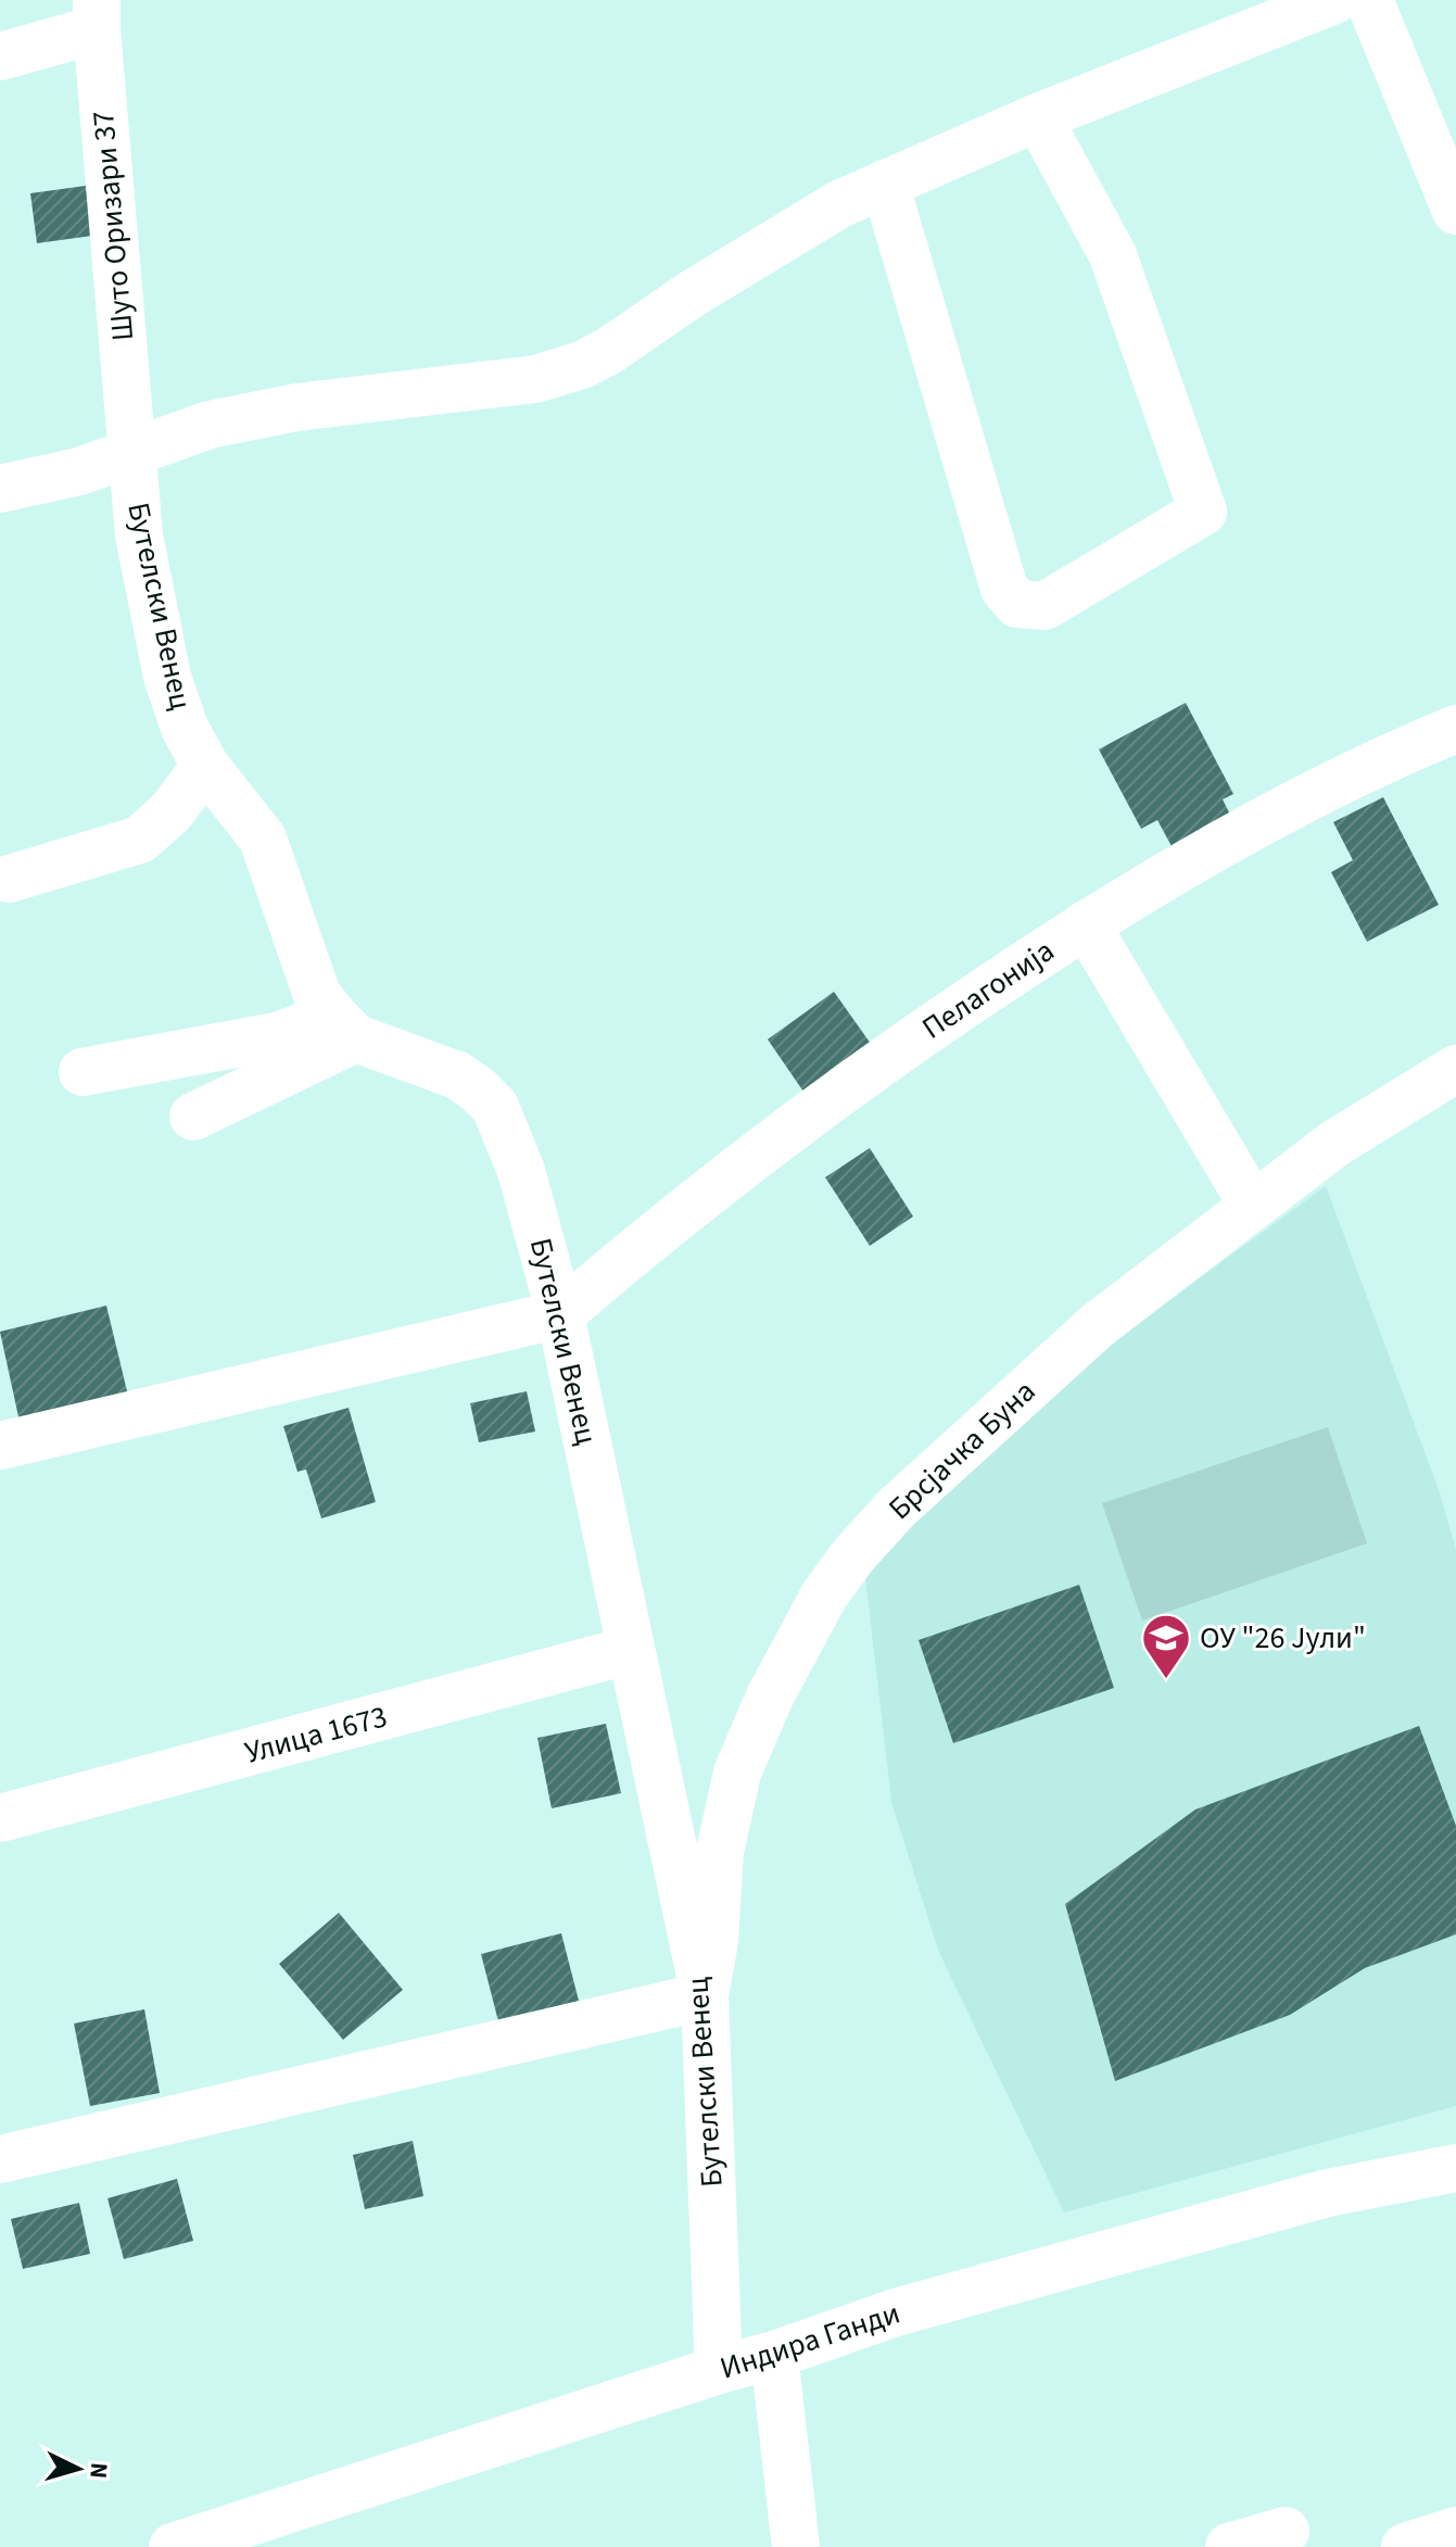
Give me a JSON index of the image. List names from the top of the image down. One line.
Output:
{"streets":{"street":["Шуто Оризари 37","Бутелски Венец","Пелагонија","Брсјачка Буна","Улица 1673","Индира Ганди"]},"crossings":[["Шуто Оризари 37","Бутелски Венец"],["Бутелски Венец","Пелагонија"],["Бутелски Венец","Брсјачка Буна"],["Бутелски Венец","Улица 1673"],["Бутелски Венец","Индира Ганди"]],"places":{"school or university":["ОУ \"26 Јули\""]},"north":"right"}
